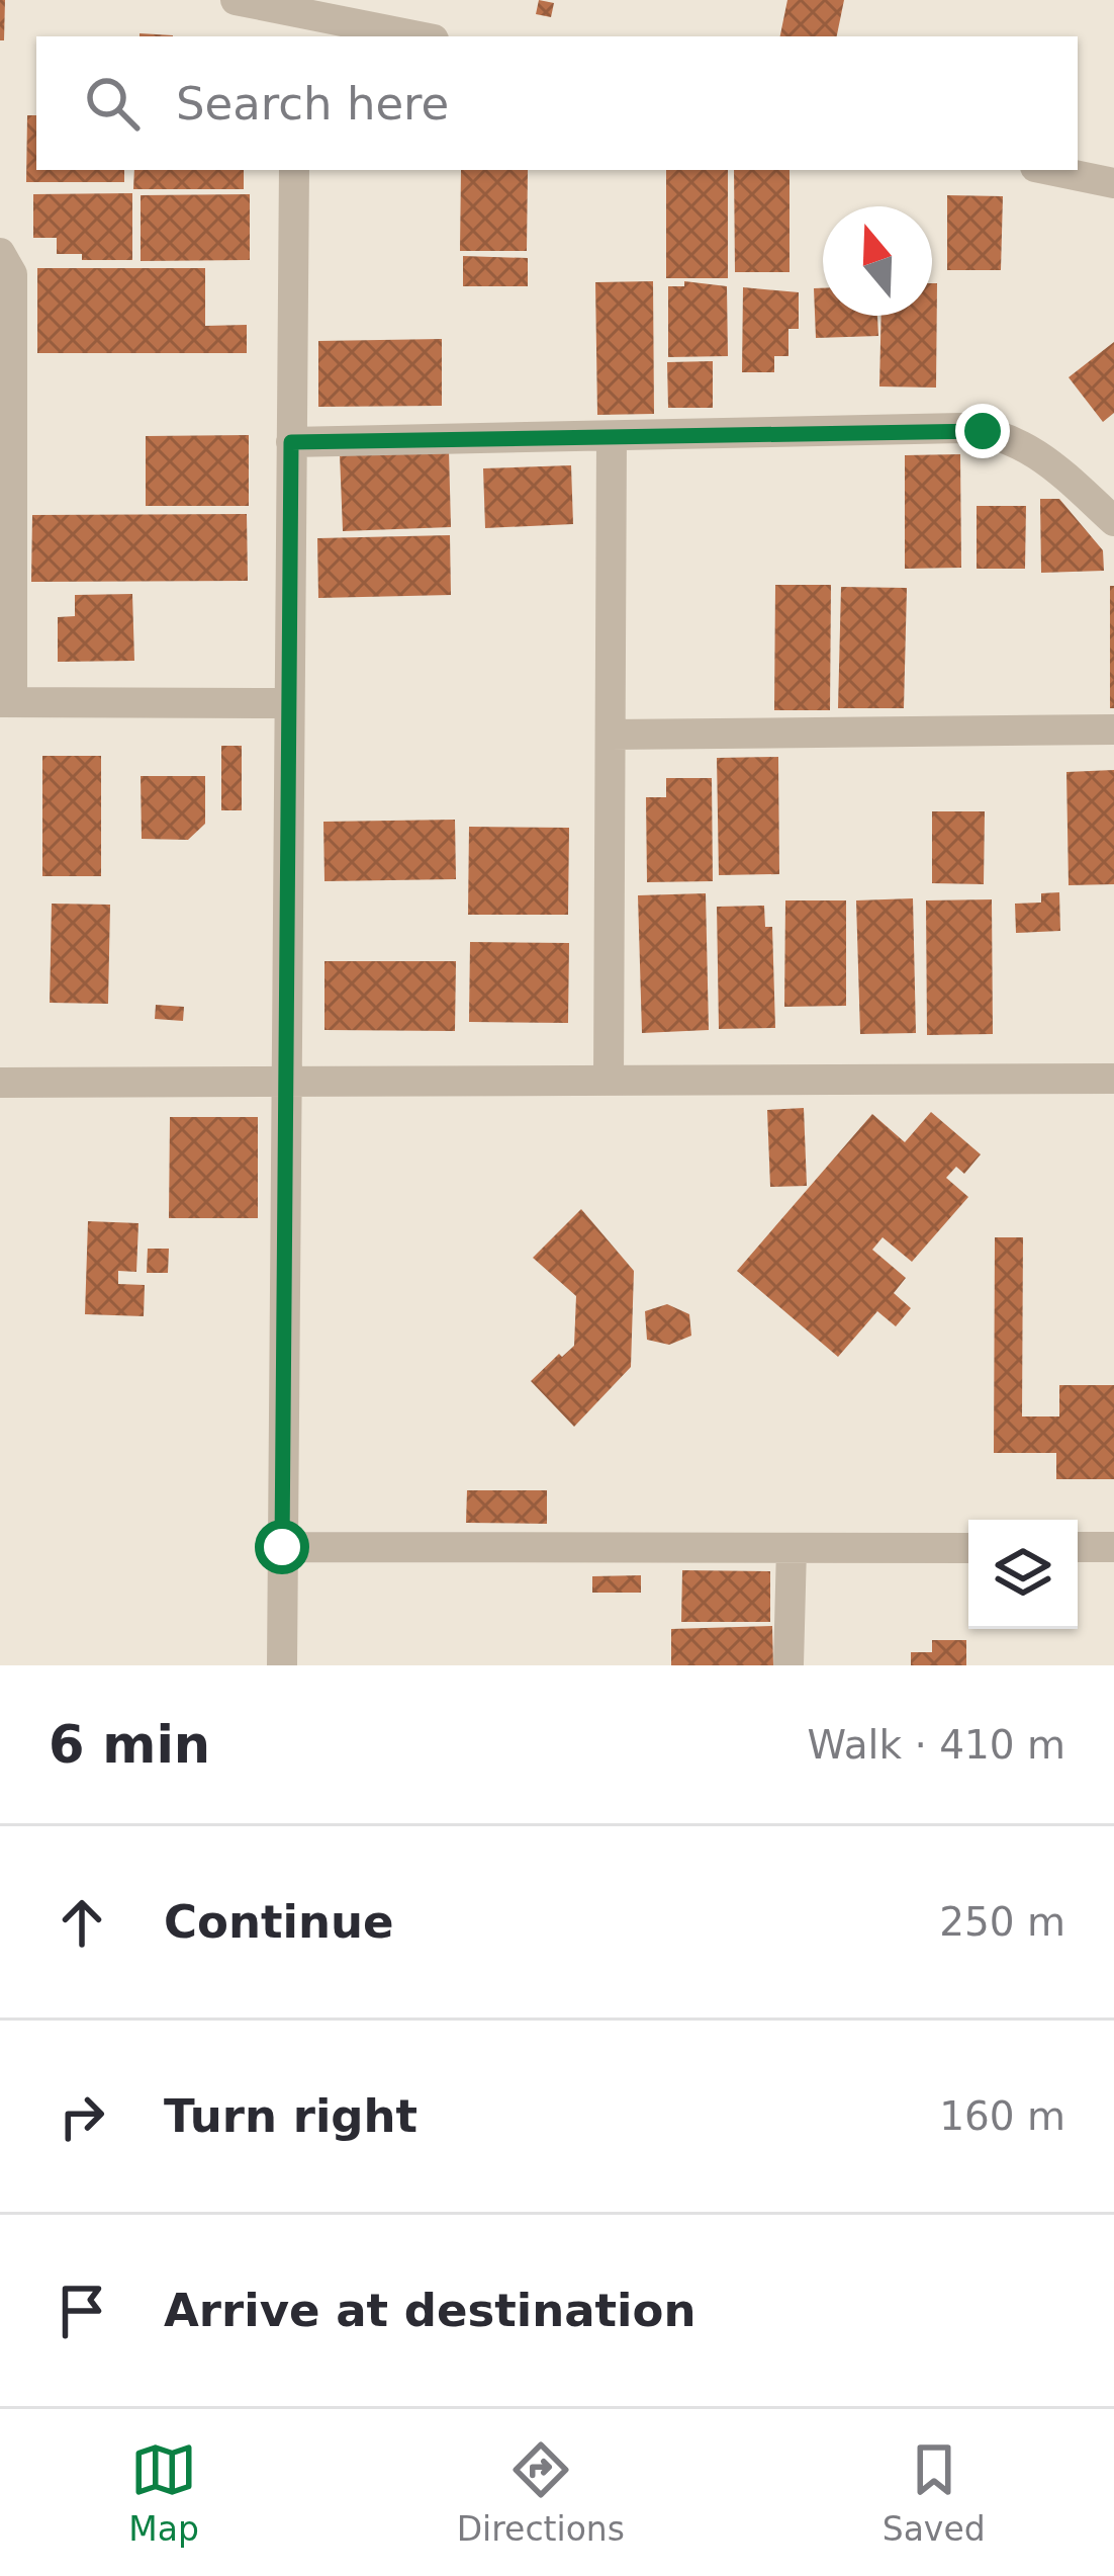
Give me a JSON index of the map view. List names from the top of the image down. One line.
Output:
{"north":"top","page":{"search":"Search here","heading":["6 min","Walk · 410 m"],"list":[["Continue","250 m"],["Turn right","160 m"],"Arrive at destination"],"nav":["Map","Directions","Saved"]}}
